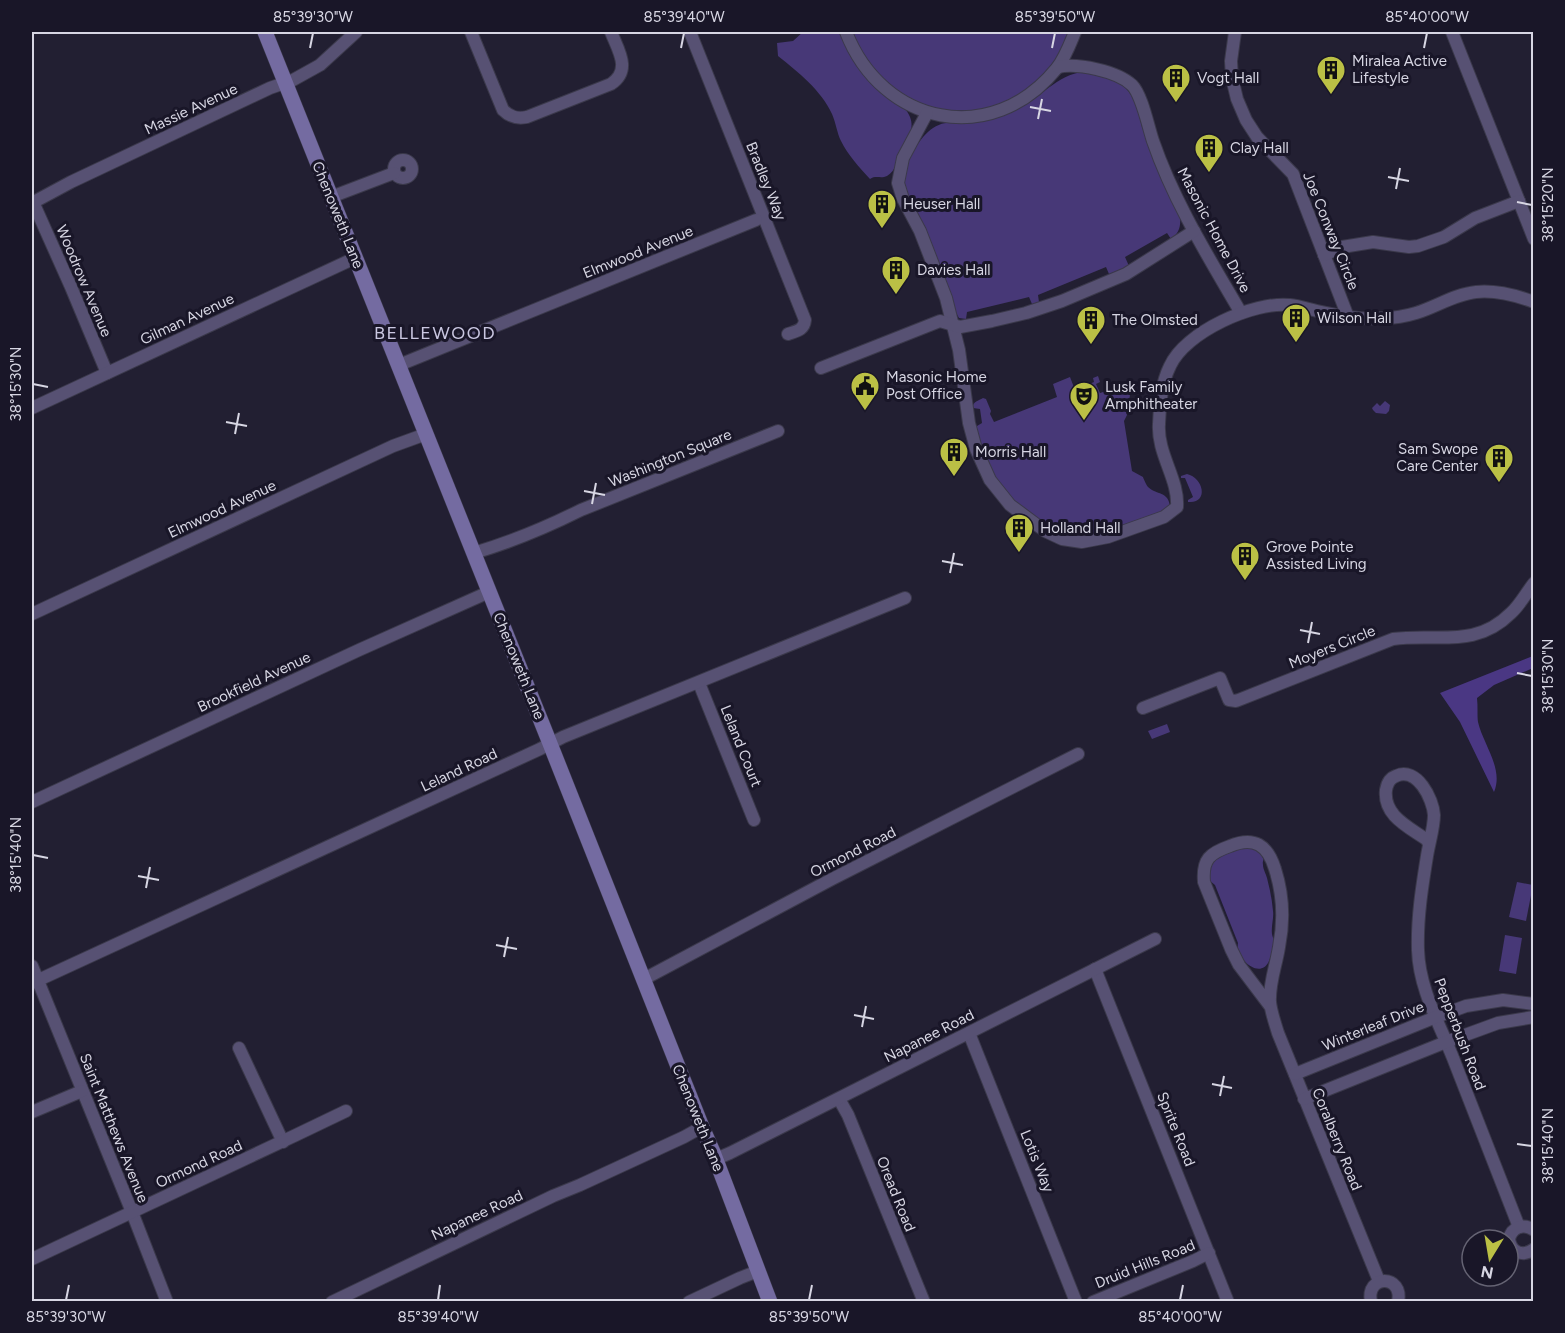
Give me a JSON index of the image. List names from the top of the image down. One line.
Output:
{"streets":{"main road":["Chenoweth Lane"],"street":["Massie Avenue","Bradley Way","Masonic Home Drive","Joe Conway Circle","Elmwood Avenue","Woodrow Avenue","Gilman Avenue","Washington Square","Moyers Circle","Brookfield Avenue","Leland Court","Leland Road","Ormond Road","Winterleaf Drive","Pepperbush Road","Napanee Road","Saint Matthews Avenue","Sprite Road","Coralberry Road","Lotis Way","Oread Road","Druid Hills Road"]},"crossings":[["Massie Avenue","Chenoweth Lane"],["Massie Avenue","Woodrow Avenue"],["Chenoweth Lane","Elmwood Avenue"],["Chenoweth Lane","Gilman Avenue"],["Chenoweth Lane","Washington Square"],["Chenoweth Lane","Brookfield Avenue"],["Chenoweth Lane","Leland Road"],["Chenoweth Lane","Ormond Road"],["Chenoweth Lane","Napanee Road"],["Woodrow Avenue","Gilman Avenue"],["Leland Court","Leland Road"],["Leland Road","Saint Matthews Avenue"],["Ormond Road","Saint Matthews Avenue"],["Winterleaf Drive","Pepperbush Road"],["Winterleaf Drive","Coralberry Road"],["Napanee Road","Sprite Road"],["Napanee Road","Lotis Way"],["Napanee Road","Oread Road"],["Sprite Road","Druid Hills Road"]],"districts":["BELLEWOOD"],"places":{"building":["Miralea Active Lifestyle","Vogt Hall","Clay Hall","Heuser Hall","Davies Hall","Wilson Hall","The Olmsted","Morris Hall","Sam Swope Care Center","Holland Hall","Grove Pointe Assisted Living"],"public building":["Masonic Home Post Office"],"theatre":["Lusk Family Amphitheater"]},"north":"bottom","coordinates":["85°39'30\"W","85°39'40\"W","85°39'50\"W","85°40'00\"W","38°15'20\"N","38°15'30\"N","38°15'40\"N"]}
